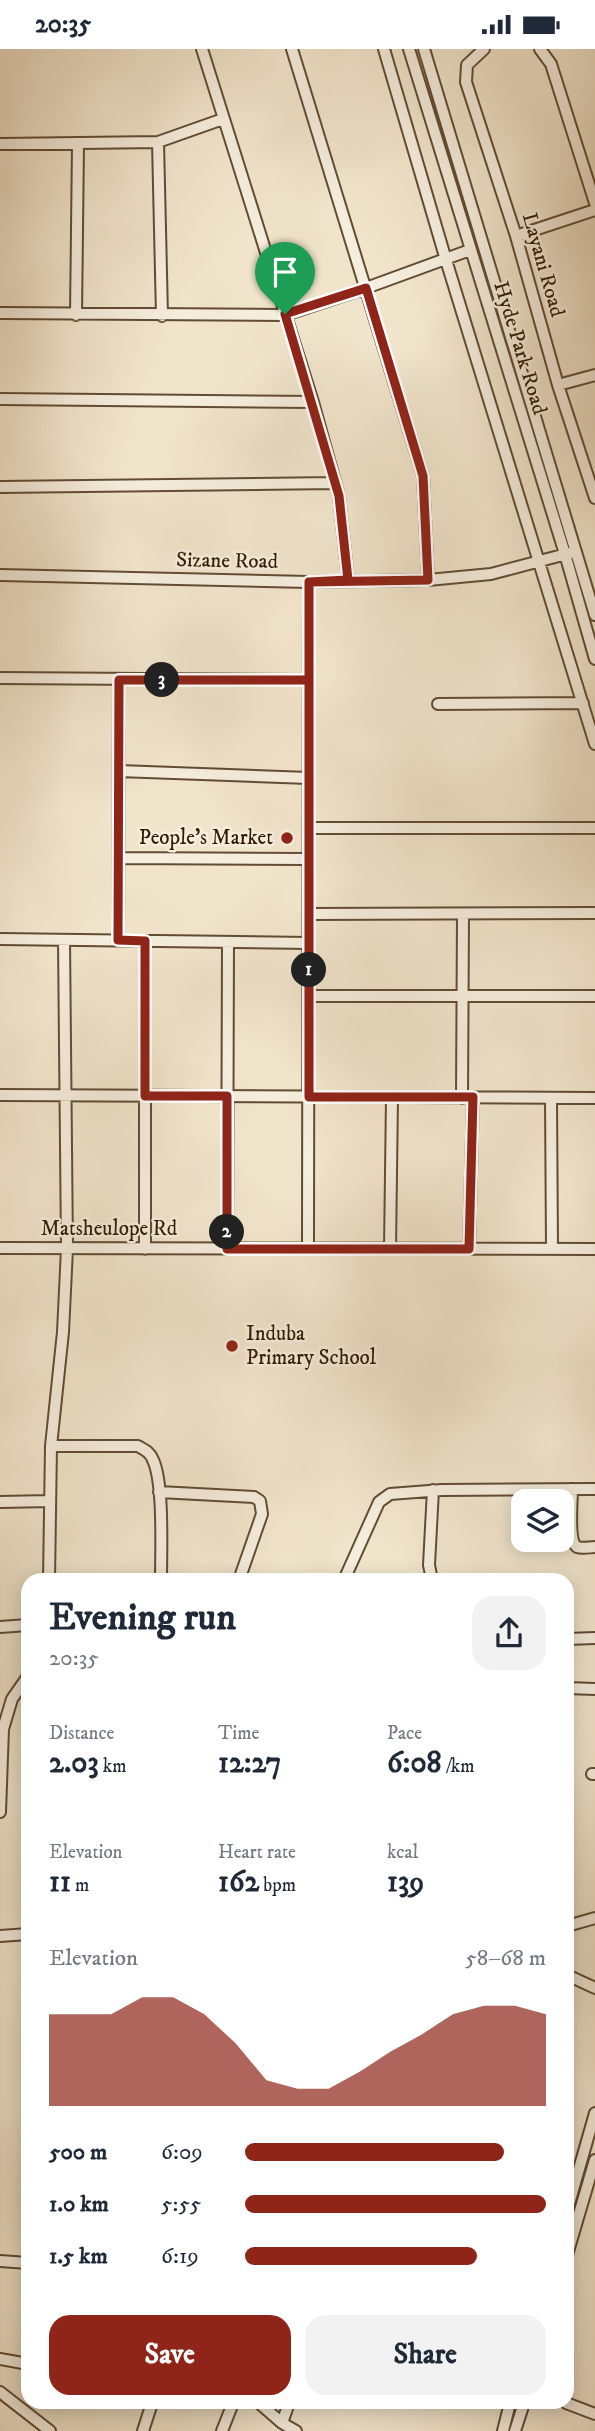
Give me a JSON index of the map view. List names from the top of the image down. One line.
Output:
{"streets":{"street":["Layani Road","Hyde Park Road","Sizane Road","Matsheulope Rd"]},"crossings":[["Hyde Park Road","Sizane Road"]],"places":["People's Market","Induba Primary School"],"page":{"status":"20:35","pins":["3","1","2"],"heading":["Evening run","20:35"],"stats":[["Distance","2.03 km"],["Time","12:27"],["Pace","6:08 /km"],["Elevation","11 m"],["Heart rate","162 bpm"],["kcal","139"]],"chart":["Elevation","58–68 m"],"list":[{"name":"500 m","note":"6:09"},{"name":"1.0 km","note":"5:55"},{"name":"1.5 km","note":"6:19"}],"buttons":["Save","Share"]}}
